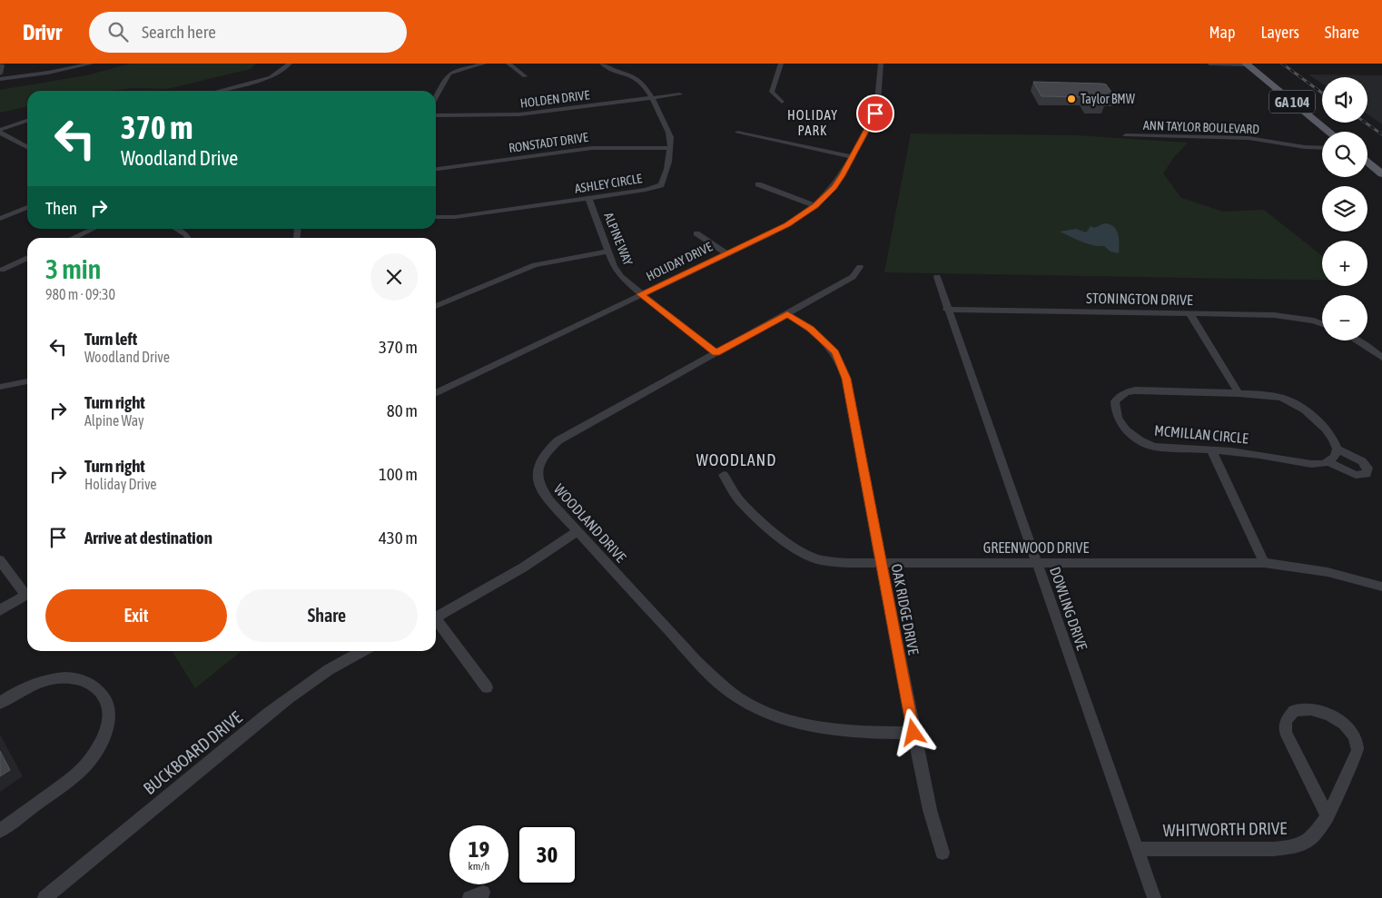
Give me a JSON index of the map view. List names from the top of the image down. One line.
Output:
{"streets":{"main road":["GA 104"],"street":["HOLDEN DRIVE","ANN TAYLOR BOULEVARD","RONSTADT DRIVE","ASHLEY CIRCLE","ALPINE WAY","HOLIDAY DRIVE","STONINGTON DRIVE","MCMILLAN CIRCLE","WOODLAND DRIVE","GREENWOOD DRIVE","DOWLING DRIVE","OAK RIDGE DRIVE","BUCKBOARD DRIVE","WHITWORTH DRIVE"]},"crossings":[["HOLDEN DRIVE","ASHLEY CIRCLE"],["RONSTADT DRIVE","ASHLEY CIRCLE"],["ASHLEY CIRCLE","ALPINE WAY"],["ALPINE WAY","HOLIDAY DRIVE"],["ALPINE WAY","WOODLAND DRIVE"],["STONINGTON DRIVE","DOWLING DRIVE"],["WOODLAND DRIVE","OAK RIDGE DRIVE"],["GREENWOOD DRIVE","DOWLING DRIVE"],["GREENWOOD DRIVE","OAK RIDGE DRIVE"],["DOWLING DRIVE","WHITWORTH DRIVE"]],"districts":["HOLIDAY PARK","WOODLAND"],"places":["Taylor BMW"],"page":{"header":"Drivr","search":"Search here","nav":["Map","Layers","Share"],"map_buttons":["+","−"],"turn":["370 m","Woodland Drive"],"then":"Then","heading":["3 min","980 m · 09:30"],"list":[{"name":"Turn left","note":"Woodland Drive","value":"370 m"},{"name":"Turn right","note":"Alpine Way","value":"80 m"},{"name":"Turn right","note":"Holiday Drive","value":"100 m"},{"name":"Arrive at destination","value":"430 m"}],"buttons":["Exit","Share"],"speed":"19 km/h","limit":"30"}}
